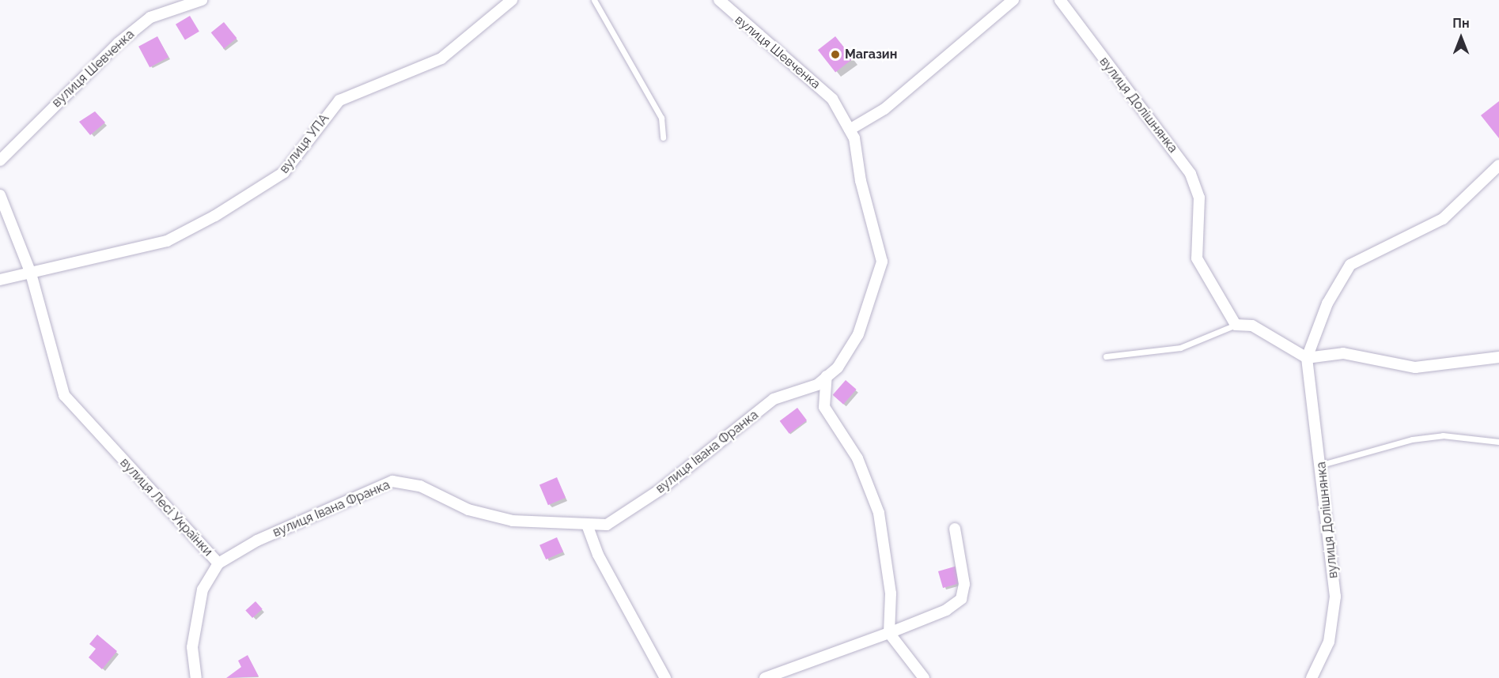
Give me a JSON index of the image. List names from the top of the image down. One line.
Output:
{"streets":{"street":["вулиця Шевченка","вулиця Долішнянка","вулиця УПА","вулиця Івана Франка","вулиця Лесі Українки"]},"crossings":[["вулиця Шевченка","вулиця Івана Франка"],["вулиця УПА","вулиця Лесі Українки"],["вулиця Івана Франка","вулиця Лесі Українки"]],"places":["Магазин"],"north":"top"}
